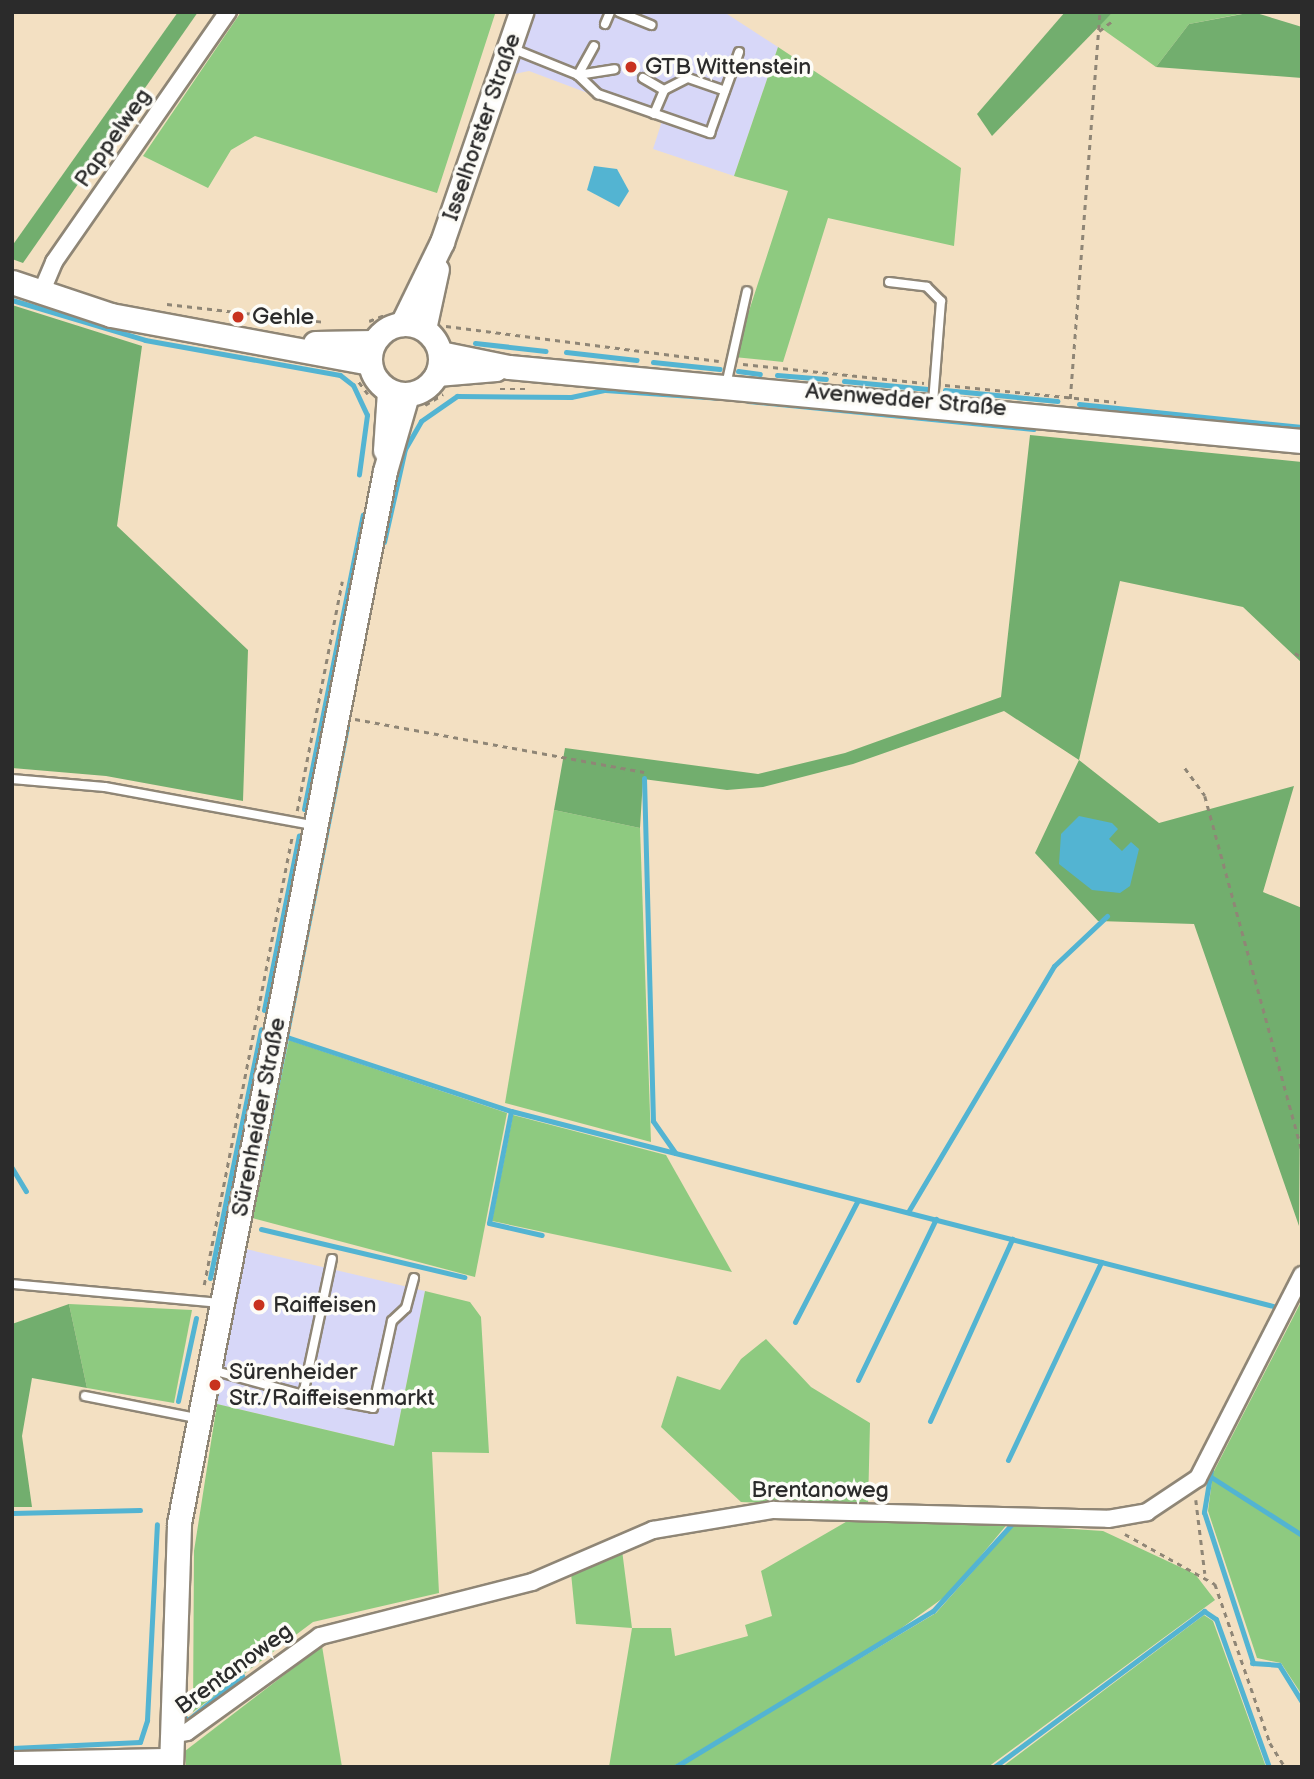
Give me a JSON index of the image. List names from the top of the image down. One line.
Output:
{"streets":{"street":["Isselhorster Straße","Pappelweg","Avenwedder Straße","Sürenheider Straße","Brentanoweg"]},"crossings":[["Sürenheider Straße","Brentanoweg"]],"places":["GTB Wittenstein","Gehle","Raiffeisen","Sürenheider Str./Raiffeisenmarkt"]}
